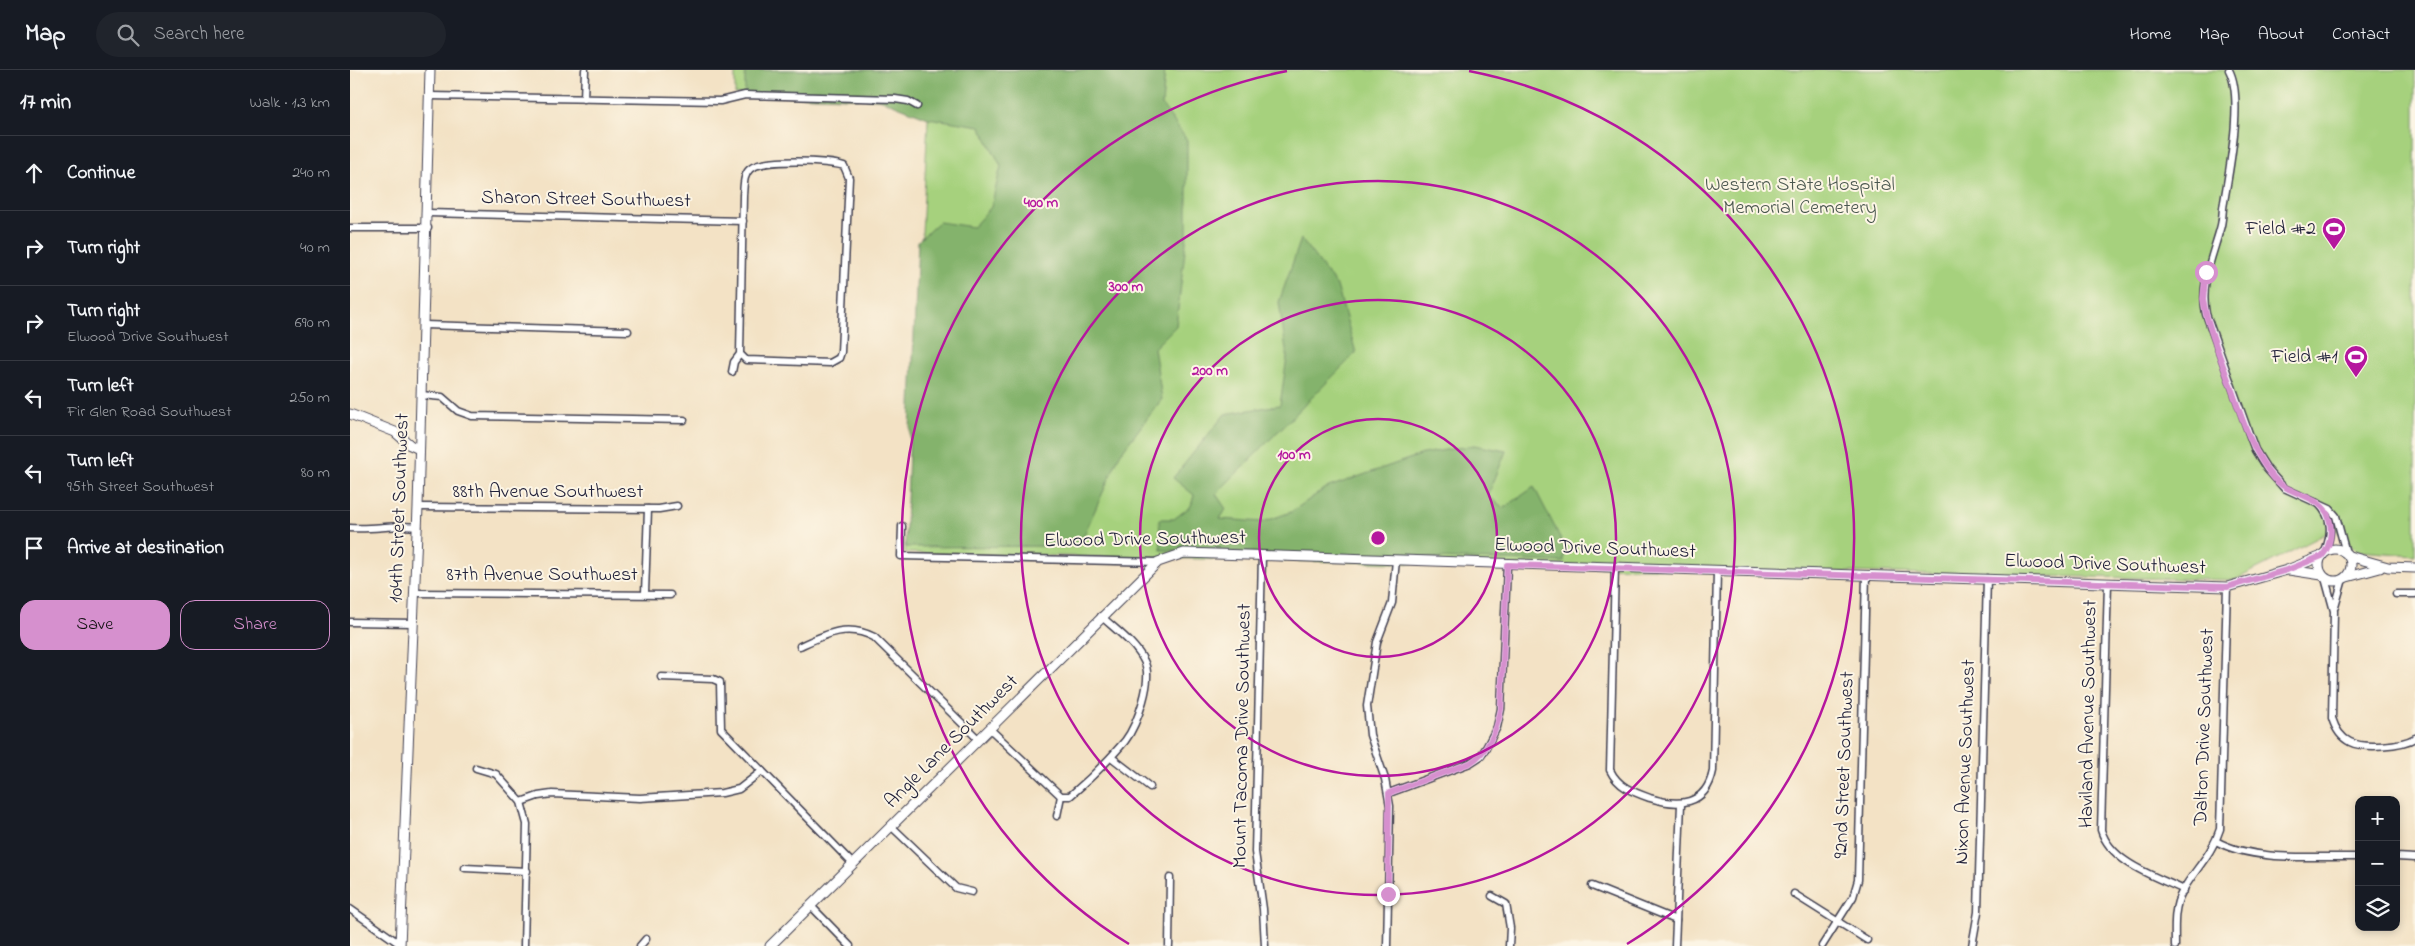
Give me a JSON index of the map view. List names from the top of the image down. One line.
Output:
{"streets":{"street":["Sharon Street Southwest","88th Avenue Southwest","104th Street Southwest","Elwood Drive Southwest","87th Avenue Southwest","Haviland Avenue Southwest","Dalton Drive Southwest","Mount Tacoma Drive Southwest","Angle Lane Southwest","Nixon Avenue Southwest","92nd Street Southwest"]},"crossings":[["Sharon Street Southwest","104th Street Southwest"],["88th Avenue Southwest","104th Street Southwest"],["104th Street Southwest","87th Avenue Southwest"],["Elwood Drive Southwest","Haviland Avenue Southwest"],["Elwood Drive Southwest","Dalton Drive Southwest"],["Elwood Drive Southwest","Mount Tacoma Drive Southwest"],["Elwood Drive Southwest","Angle Lane Southwest"],["Elwood Drive Southwest","Nixon Avenue Southwest"],["Elwood Drive Southwest","92nd Street Southwest"],["Haviland Avenue Southwest","Dalton Drive Southwest"]],"parks":["Western State Hospital Memorial Cemetery"],"places":{"sports":["Field #2","Field #1"]},"page":{"header":"Map","search":"Search here","nav":["Home","Map","About","Contact"],"heading":["17 min","Walk · 1.3 km"],"list":[["Continue","240 m"],["Turn right","40 m"],["Turn right","Elwood Drive Southwest","690 m"],["Turn left","Fir Glen Road Southwest","250 m"],["Turn left","95th Street Southwest","80 m"],"Arrive at destination"],"buttons":["Save","Share"],"map_buttons":["+","−"]},"rings":["400 m","300 m","200 m","100 m"]}
